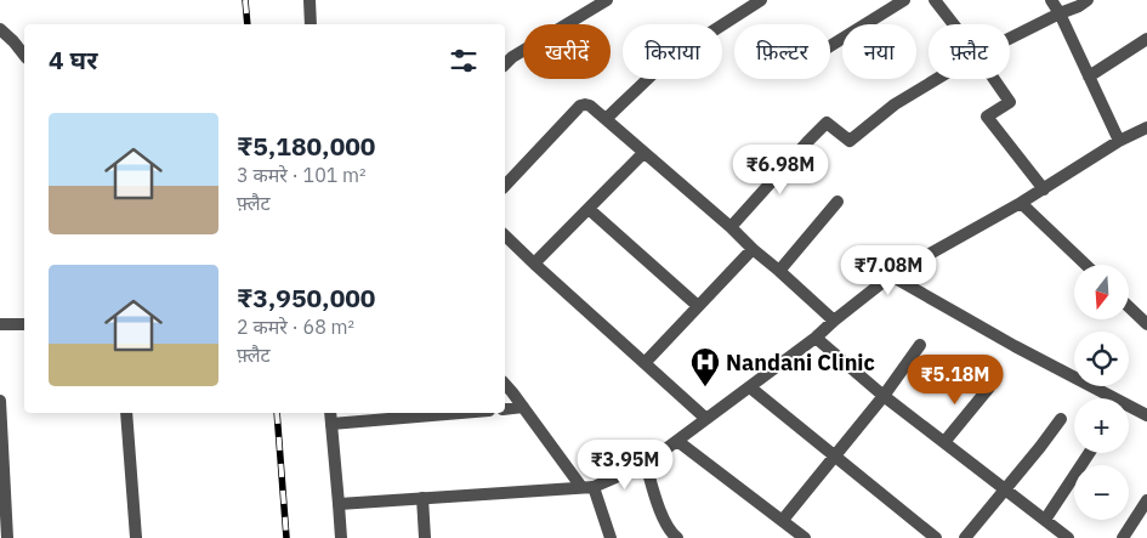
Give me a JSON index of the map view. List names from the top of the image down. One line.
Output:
{"places":{"hospital":["Nandani Clinic"]},"north":"bottom","page":{"chip":["खरीदें","किराया","फ़िल्टर","नया","फ़्लैट"],"heading":"4 घर","list":[{"name":"₹5,180,000","note":"3 कमरे · 101 m² · फ़्लैट"},{"name":"₹3,950,000","note":"2 कमरे · 68 m² · फ़्लैट"}],"price":["₹6.98M","₹7.08M","₹5.18M","₹3.95M"],"map_buttons":["+","−"]}}
